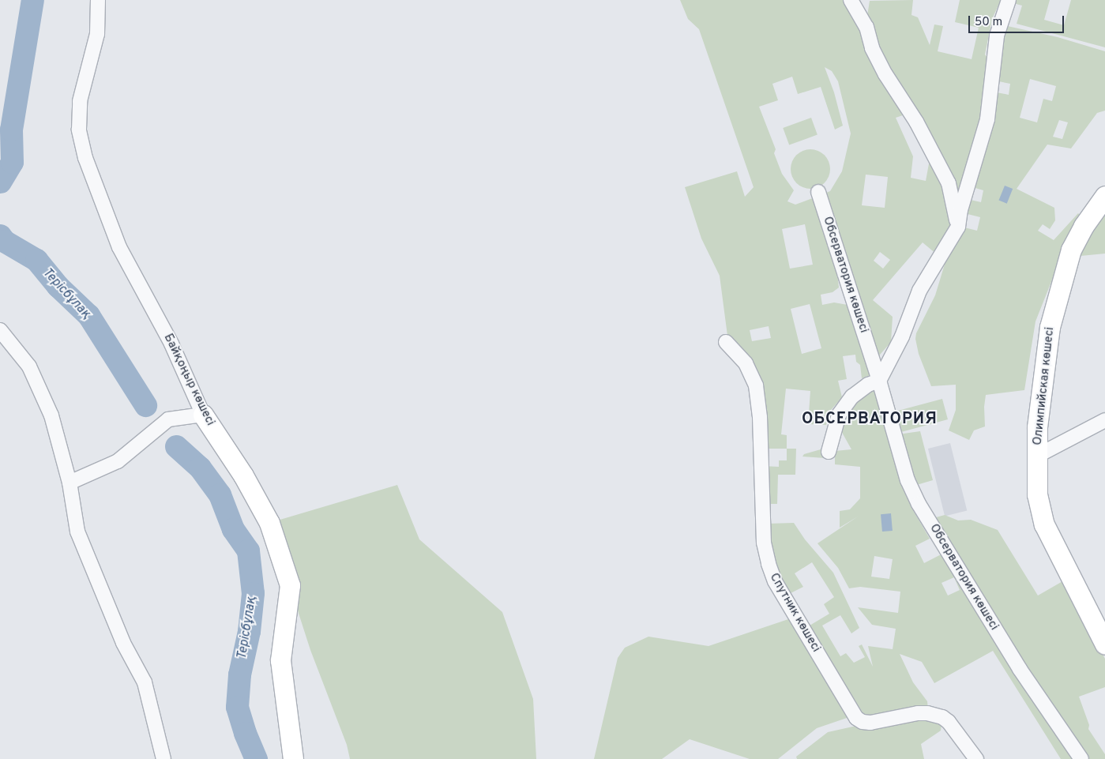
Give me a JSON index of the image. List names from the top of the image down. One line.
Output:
{"streets":{"street":["Обсерватория көшесі","Байқоңыр көшесі","Олимпийская көшесі","Спутник көшесі"]},"districts":["ОБСЕРВАТОРИЯ"],"water":["Терісбұлақ"],"scale_bar":"50 m"}
